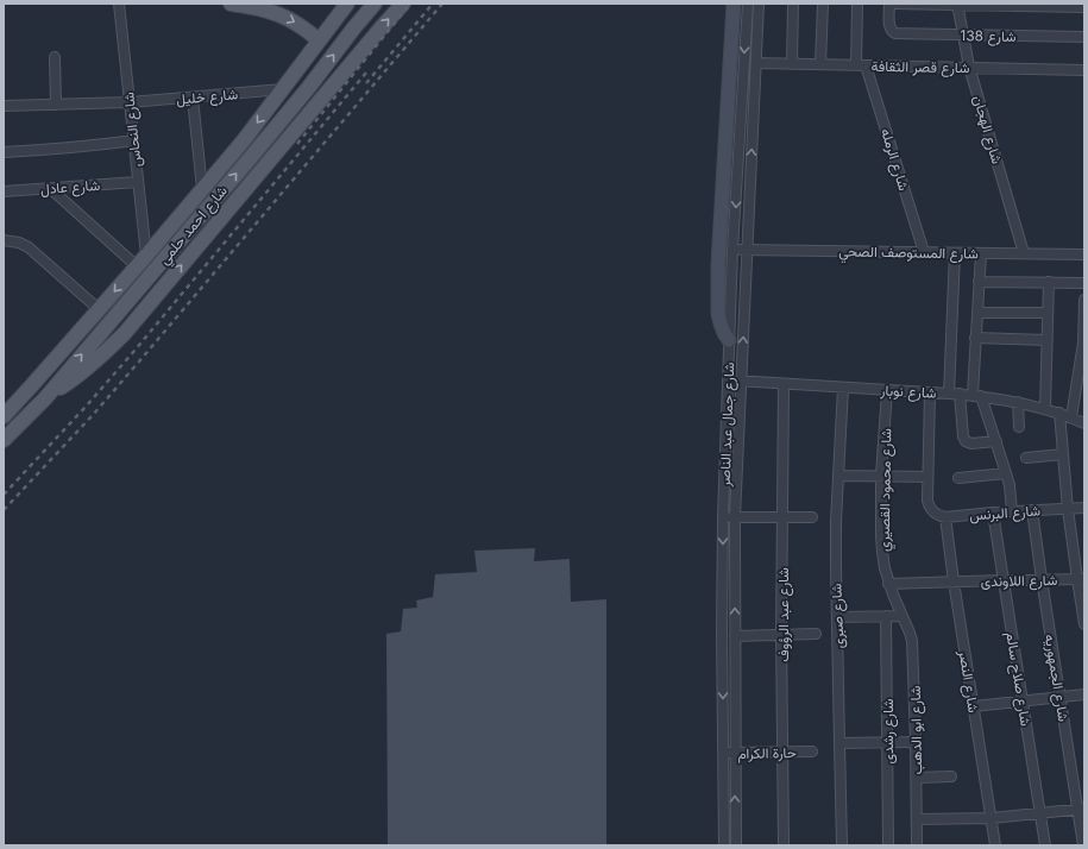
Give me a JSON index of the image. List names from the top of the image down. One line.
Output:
{"streets":{"main road":["شارع احمد حلمي"],"street":["شارع 138","شارع قصر الثقافة","شارع خليل","شارع النحاس","شارع الهجان","شارع الرمله","شارع عادل","شارع المستوصف الصحي","شارع نوبار","شارع جمال عبد الناصر","شارع محمود القصيري","شارع البرنس","شارع اللاوندى","شارع عبد الرؤوف","شارع صبرى","شارع الجمهوريه","شارع صلاح سالم","شارع النصر","شارع ابو الدهب","شارع رشدى","حارة الكرام"]},"crossings":[["شارع 138","شارع الهجان"],["شارع قصر الثقافة","شارع الهجان"],["شارع قصر الثقافة","شارع الرمله"],["شارع قصر الثقافة","شارع جمال عبد الناصر"],["شارع خليل","شارع النحاس"],["شارع خليل","شارع احمد حلمي"],["شارع النحاس","شارع عادل"],["شارع النحاس","شارع احمد حلمي"],["شارع الهجان","شارع المستوصف الصحي"],["شارع الرمله","شارع المستوصف الصحي"],["شارع المستوصف الصحي","شارع جمال عبد الناصر"],["شارع نوبار","شارع جمال عبد الناصر"],["شارع نوبار","شارع محمود القصيري"],["شارع نوبار","شارع عبد الرؤوف"],["شارع نوبار","شارع صبرى"],["شارع جمال عبد الناصر","حارة الكرام"],["شارع محمود القصيري","شارع اللاوندى"],["شارع محمود القصيري","شارع ابو الدهب"],["شارع البرنس","شارع الجمهوريه"],["شارع البرنس","شارع صلاح سالم"],["شارع البرنس","شارع النصر"],["شارع اللاوندى","شارع الجمهوريه"],["شارع اللاوندى","شارع صلاح سالم"],["شارع اللاوندى","شارع النصر"],["شارع عبد الرؤوف","حارة الكرام"]]}
